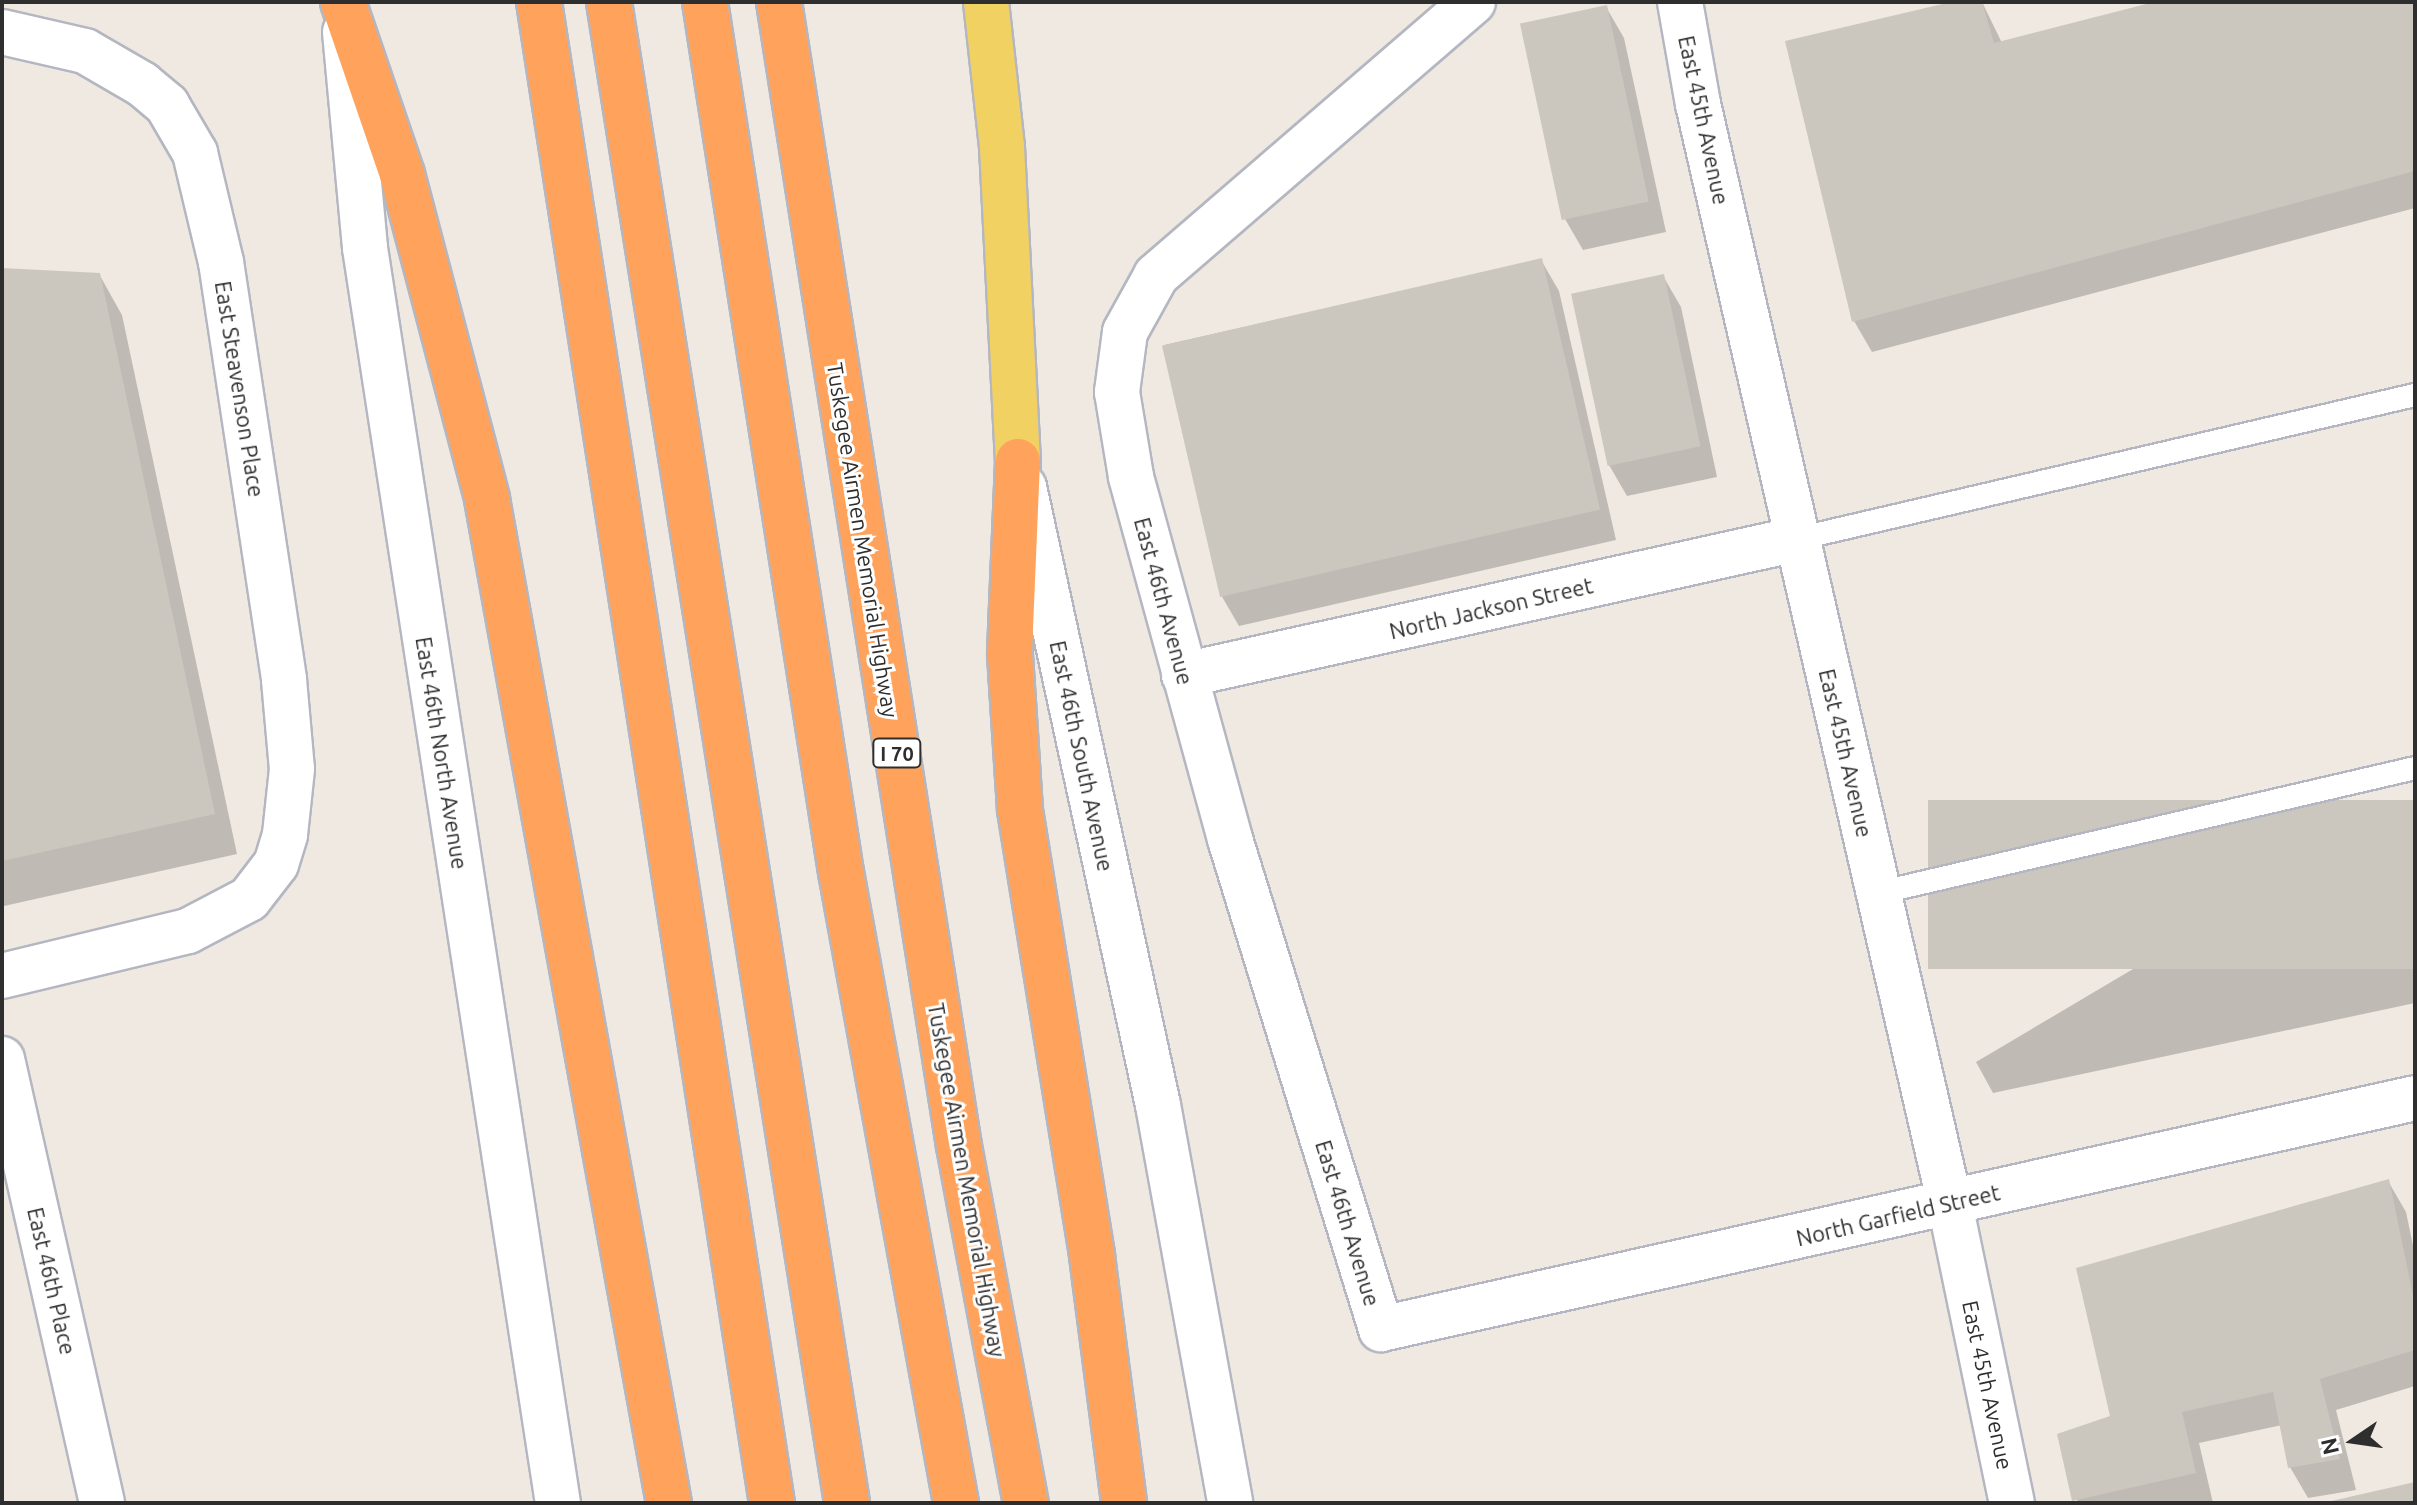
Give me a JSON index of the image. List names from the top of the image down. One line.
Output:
{"streets":{"highway":["Tuskegee Airmen Memorial Highway","I 70"],"main road":["East 46th South Avenue"],"street":["East 45th Avenue","East Steavenson Place","East 46th Avenue","North Jackson Street","East 46th North Avenue","North Garfield Street","East 46th Place"]},"crossings":[["East 45th Avenue","North Jackson Street"],["East 45th Avenue","North Garfield Street"],["East 46th Avenue","North Jackson Street"],["East 46th Avenue","North Garfield Street"]],"north":"left"}
